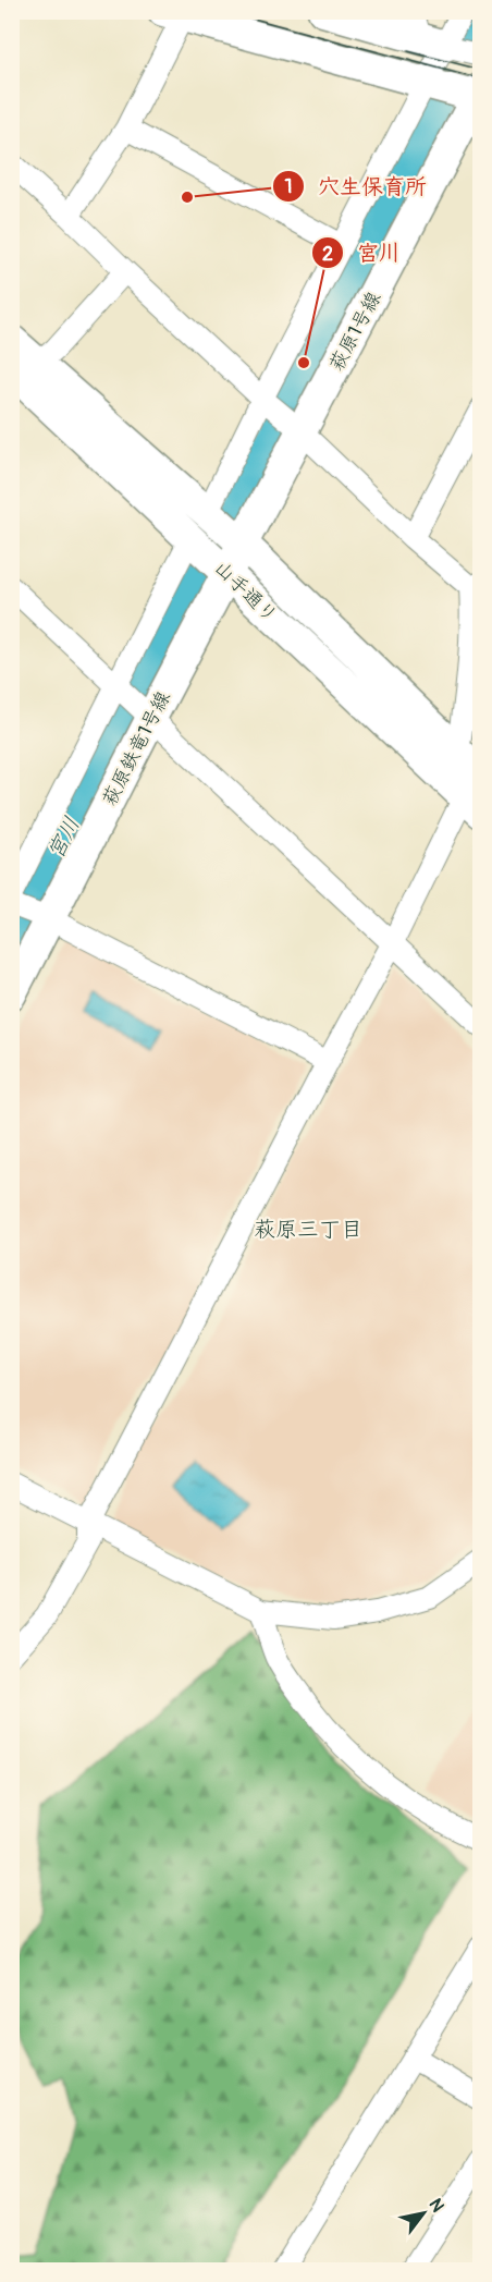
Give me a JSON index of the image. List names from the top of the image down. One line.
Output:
{"streets":{"street":["萩原1号線","山手通り","萩原鉄竜1号線"]},"crossings":[["萩原1号線","山手通り"],["萩原1号線","萩原鉄竜1号線"],["山手通り","萩原鉄竜1号線"]],"districts":["萩原三丁目"],"water":["宮川"],"places":["穴生保育所","宮川"],"north":"top right"}
